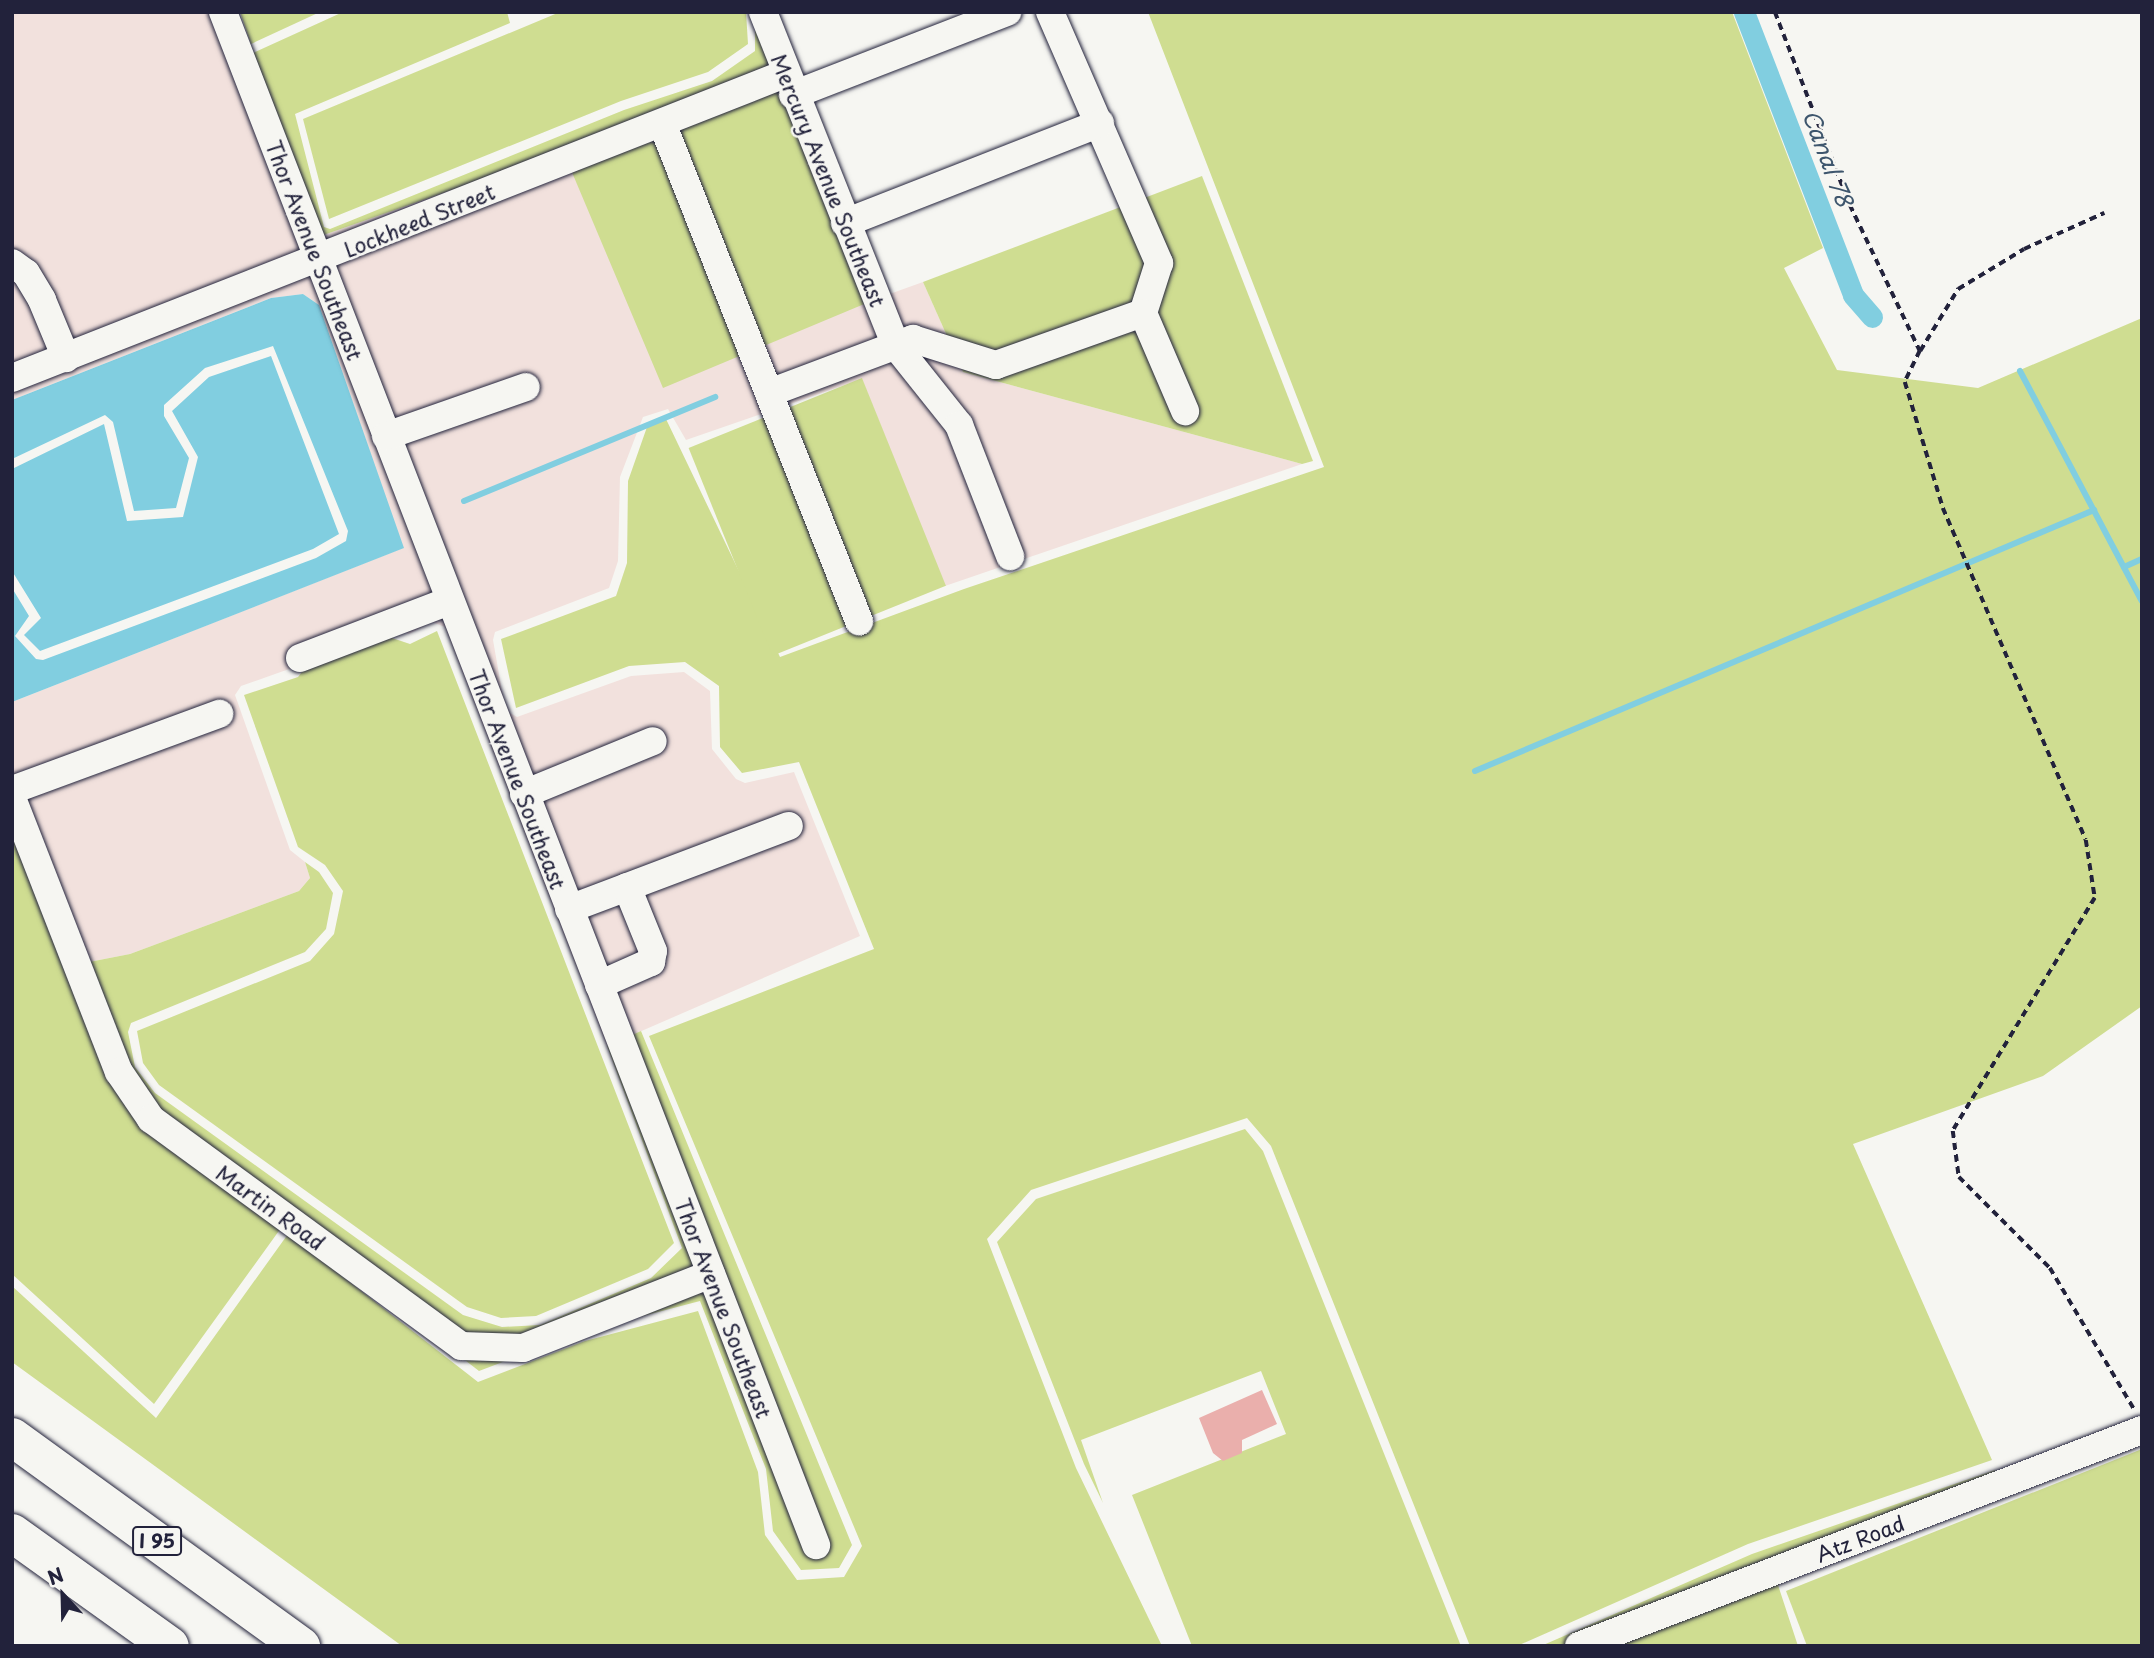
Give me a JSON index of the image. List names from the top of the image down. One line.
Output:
{"streets":{"highway":["I 95"],"street":["Mercury Avenue Southeast","Lockheed Street","Thor Avenue Southeast","Martin Road","Atz Road"]},"crossings":[["Mercury Avenue Southeast","Lockheed Street"],["Lockheed Street","Thor Avenue Southeast"],["Thor Avenue Southeast","Martin Road"]],"water":["Canal 78"],"north":"top"}
